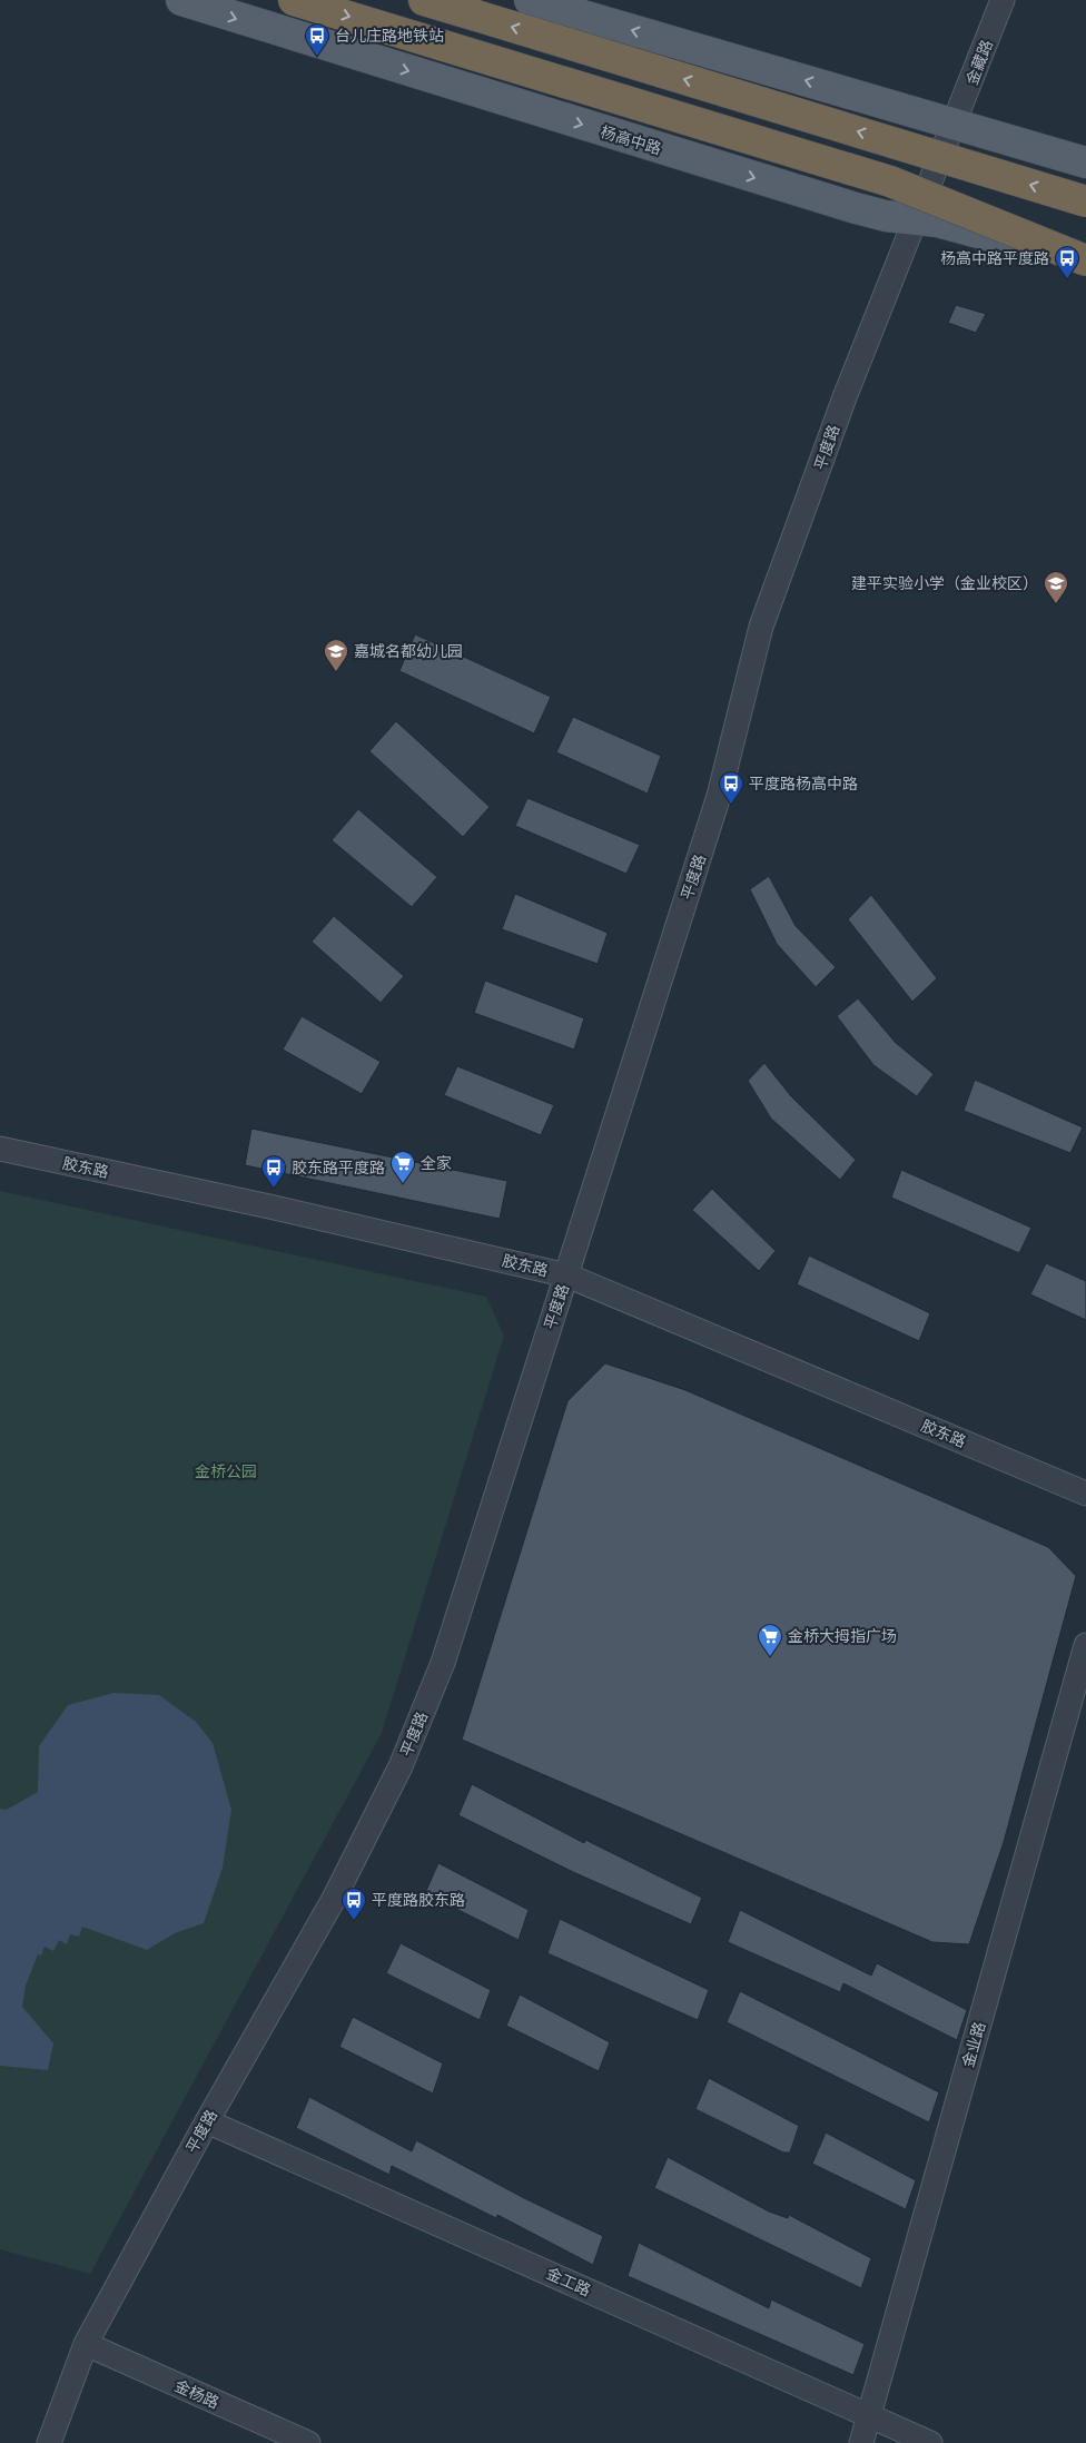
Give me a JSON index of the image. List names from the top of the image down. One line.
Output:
{"streets":{"main road":["杨高中路"],"street":["金藏路","平度路","胶东路","金业路","金工路","金杨路"]},"crossings":[["金藏路","平度路"],["杨高中路","平度路"],["平度路","胶东路"],["平度路","金工路"],["平度路","金杨路"],["金业路","金工路"]],"parks":["金桥公园"],"places":{"bus stop":["台儿庄路地铁站","杨高中路平度路","平度路杨高中路","胶东路平度路","平度路胶东路"],"school or university":["建平实验小学（金业校区）","嘉城名都幼儿园"],"supermarket":["全家","金桥大拇指广场"]}}
